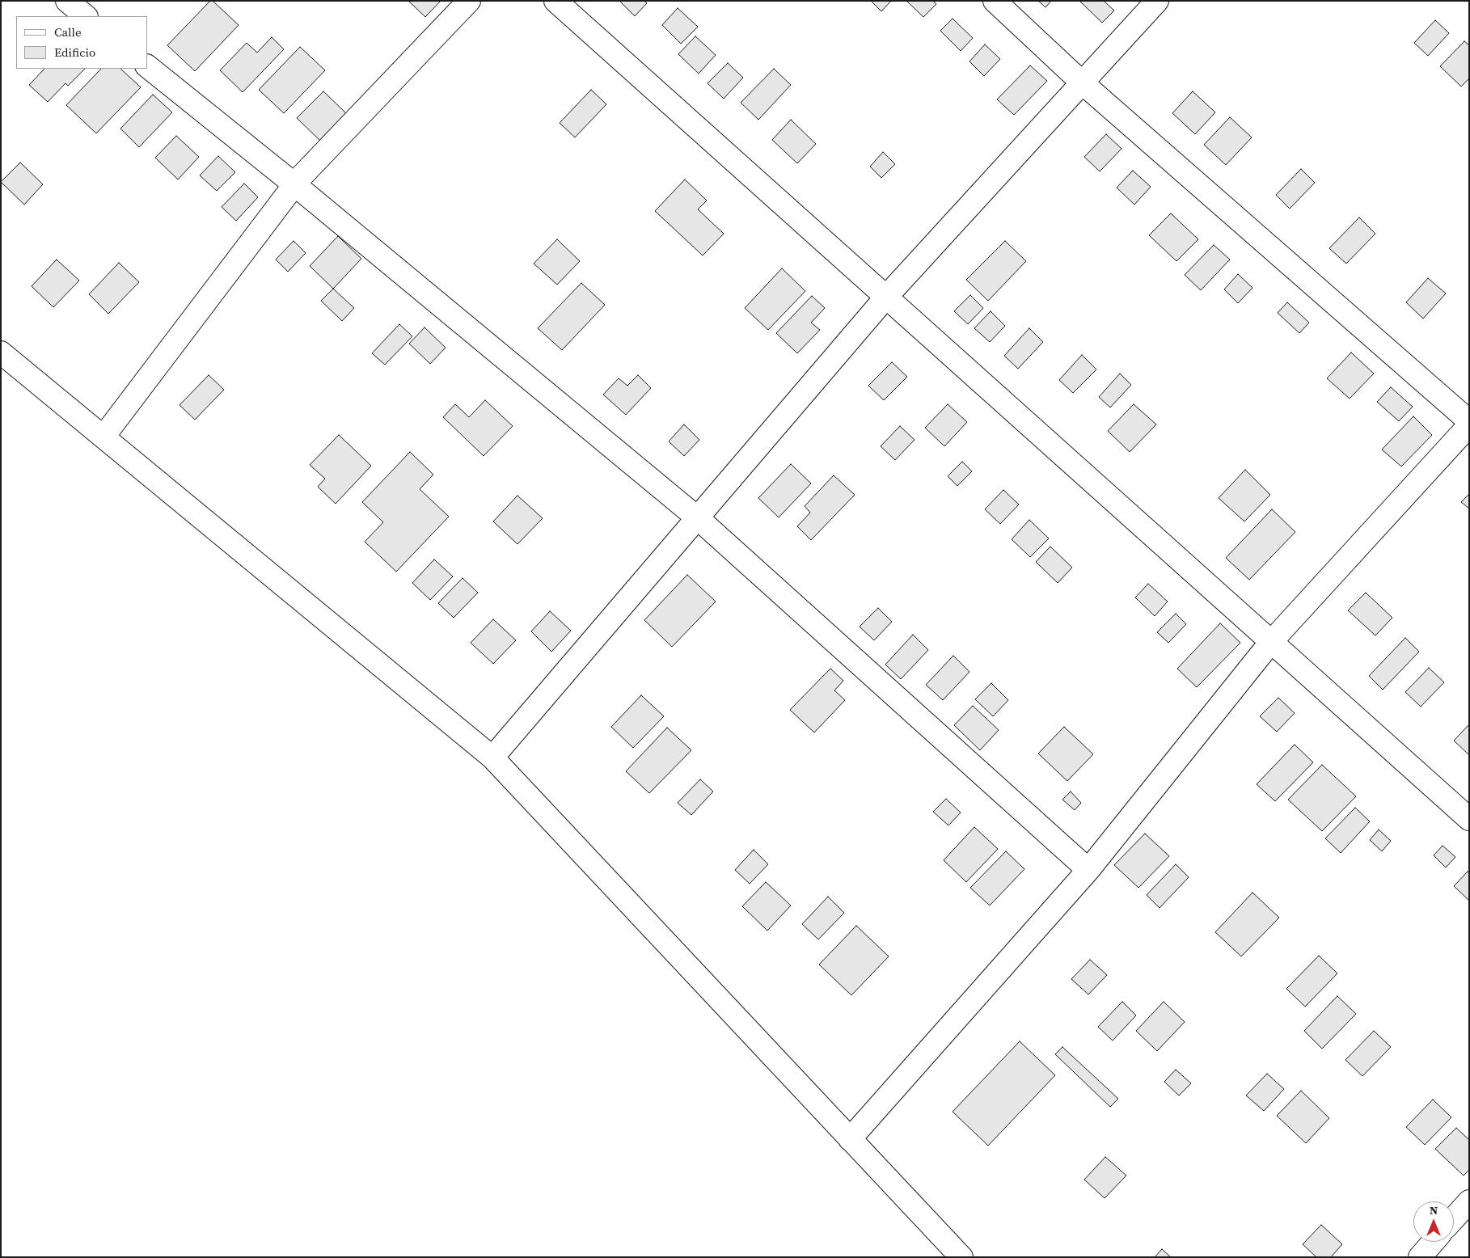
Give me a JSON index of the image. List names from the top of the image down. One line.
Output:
{"legend":["Calle","Edificio"],"north":"top"}
